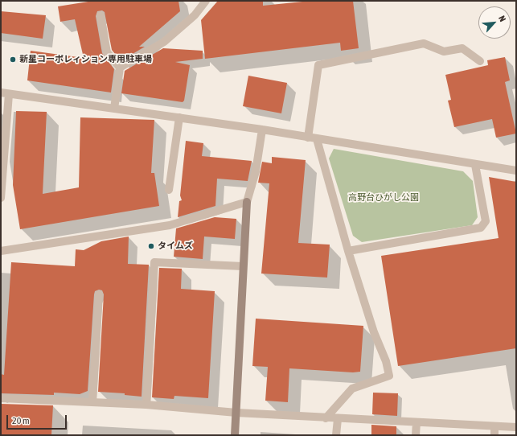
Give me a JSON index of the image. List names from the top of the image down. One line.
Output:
{"parks":["高野台ひがし公園"],"places":["新星コーポレィション専用駐車場","タイムズ"],"scale_bar":"20 m","north":"top right"}
